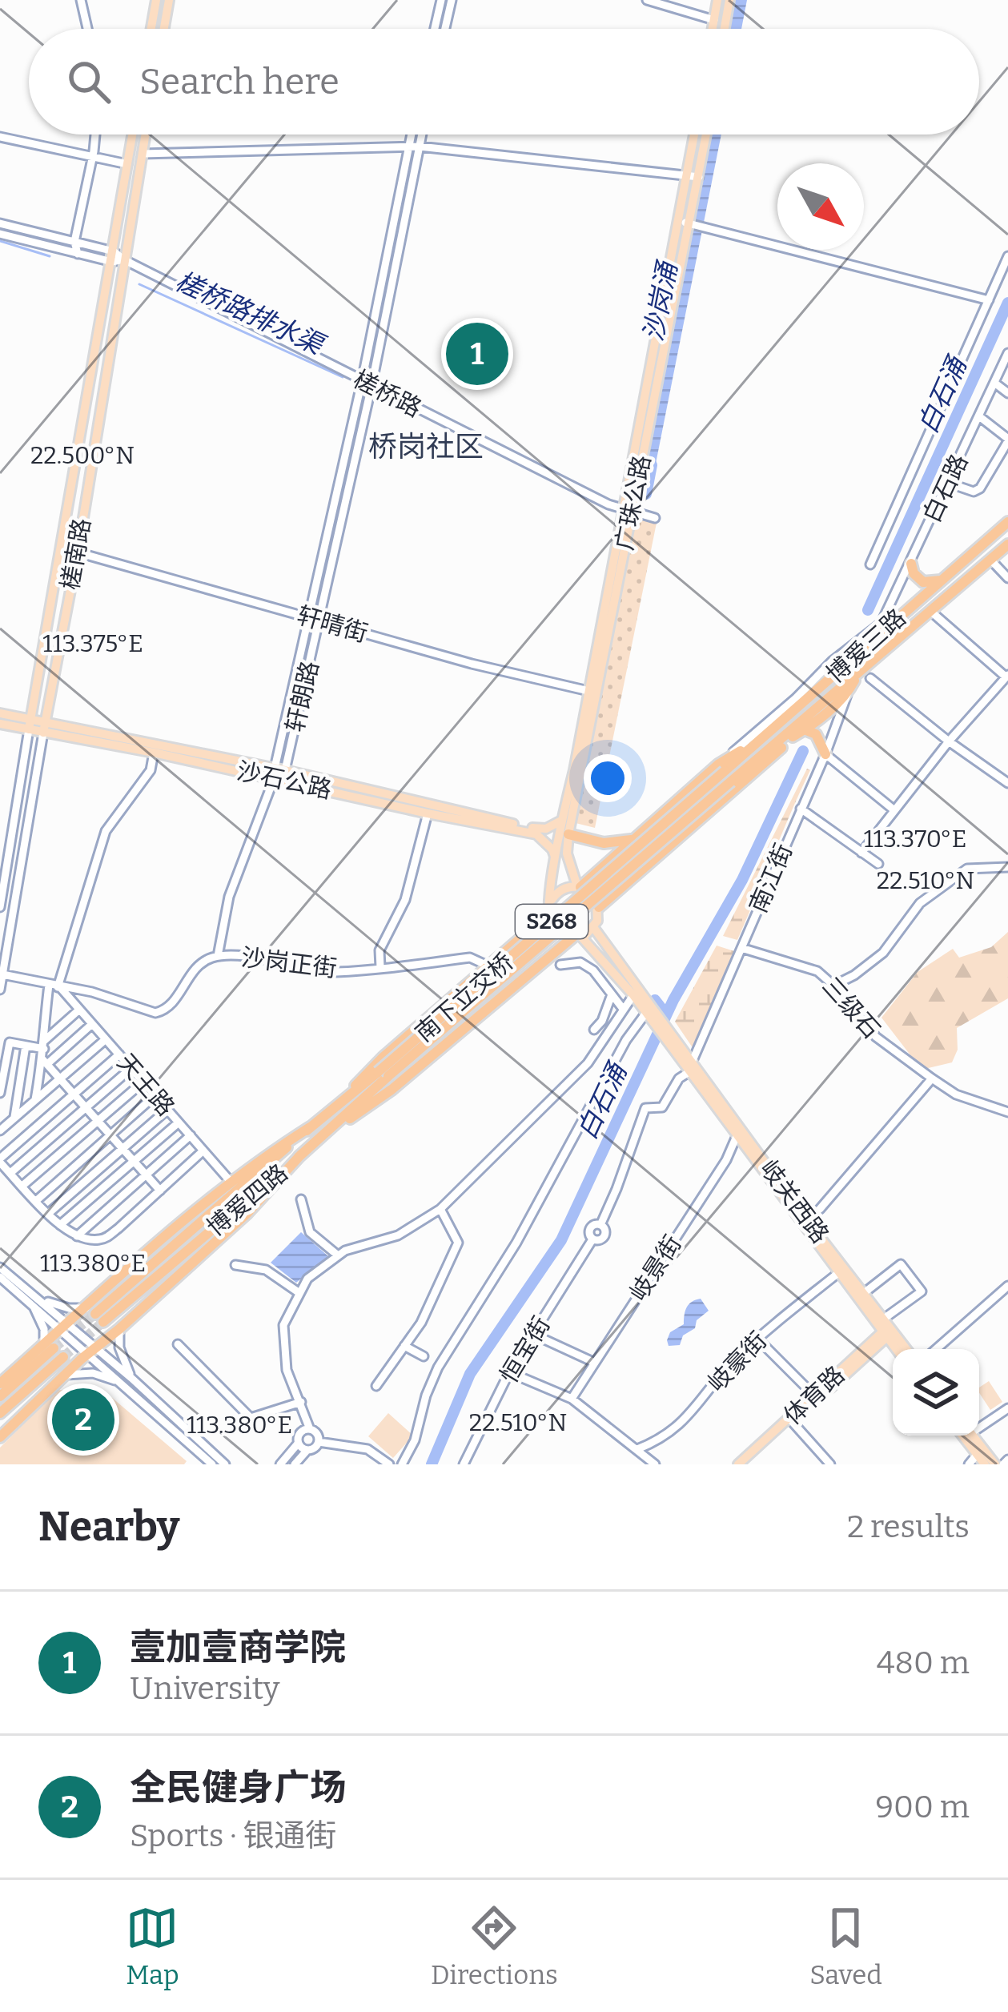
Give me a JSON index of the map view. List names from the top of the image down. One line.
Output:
{"streets":{"highway":["博爱三路","S268","南下立交桥","博爱四路"],"main road":["广珠公路","槎南路","沙石公路","岐关西路","体育路"],"street":["槎桥路","白石路","轩晴街","轩朗路","南江街","沙岗正街","三级石","天王路","岐景街","恒宝街","岐豪街"]},"crossings":[["槎桥路","广珠公路"],["槎桥路","槎南路"],["槎桥路","轩朗路"],["广珠公路","轩晴街"],["广珠公路","沙石公路"],["槎南路","轩晴街"],["槎南路","沙石公路"],["槎南路","沙岗正街"],["轩晴街","轩朗路"],["博爱三路","南下立交桥"],["轩朗路","沙石公路"],["南江街","三级石"],["南江街","岐关西路"],["南江街","恒宝街"],["S268","天王路"],["S268","博爱四路"],["沙岗正街","天王路"],["南下立交桥","博爱四路"],["岐关西路","岐景街"],["岐关西路","恒宝街"],["岐关西路","岐豪街"],["岐关西路","体育路"]],"districts":["桥岗社区"],"water":["沙岗涌","槎桥路排水渠","白石涌"],"north":"bottom right","page":{"search":"Search here","pins":["1","2"],"heading":["Nearby","2 results"],"list":[{"mark":"1","name":"壹加壹商学院","note":"University","value":"480 m"},{"mark":"2","name":"全民健身广场","note":"Sports · 银通街","value":"900 m"}],"nav":["Map","Directions","Saved"]},"coordinates":["22.500°N","113.375°E","113.370°E","22.510°N","113.380°E"]}
